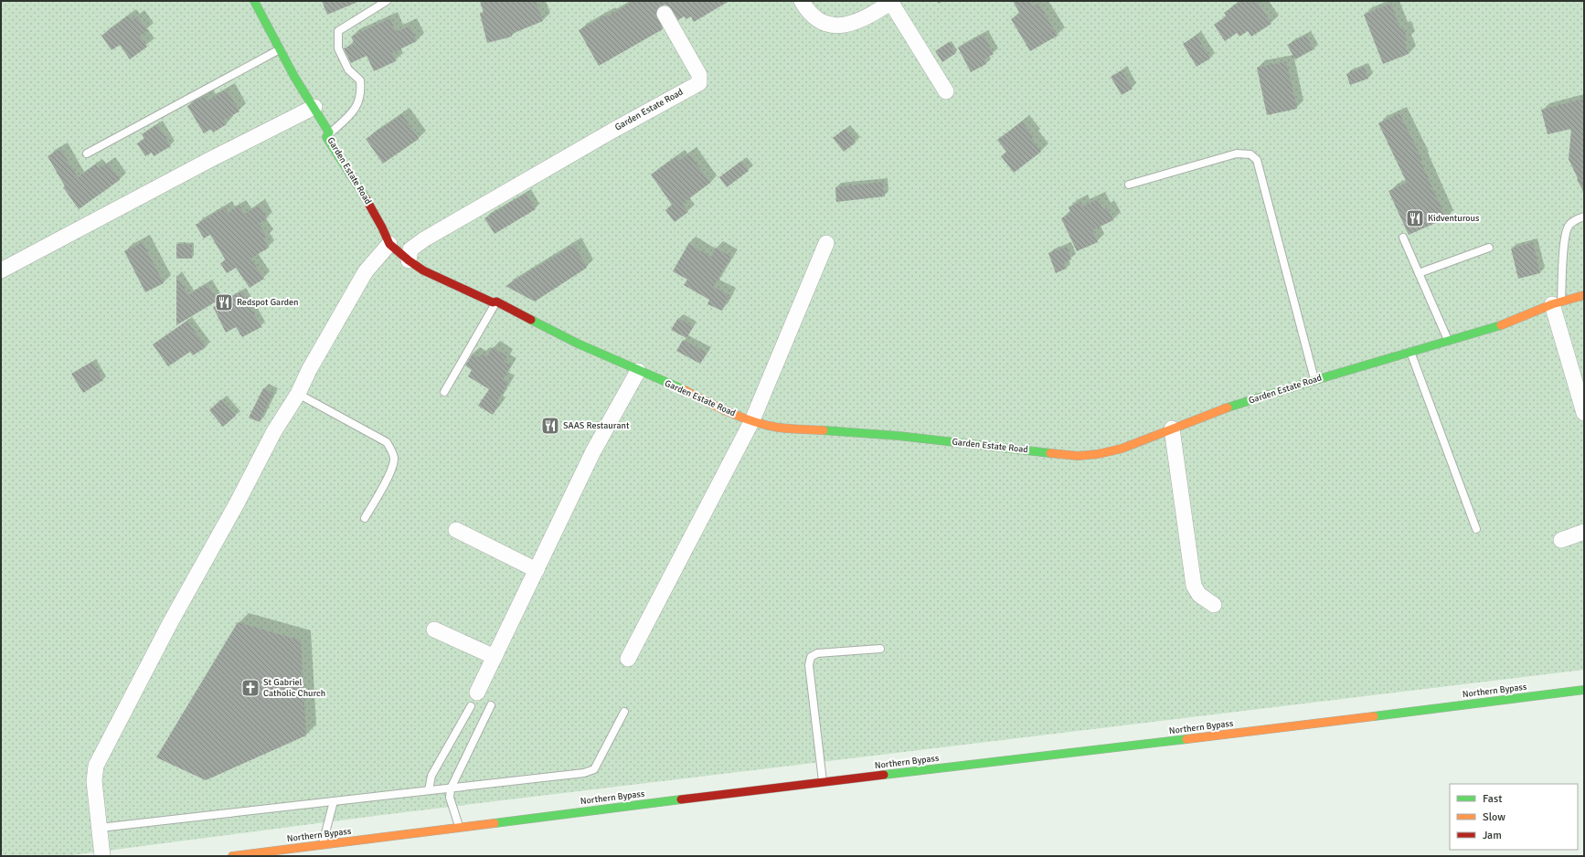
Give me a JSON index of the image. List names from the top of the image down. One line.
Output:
{"streets":{"street":["Garden Estate Road","Northern Bypass"]},"places":{"restaurant":["Kidventurous","Redspot Garden","SAAS Restaurant"],"church":["St Gabriel Catholic Church"]},"legend":["Fast","Slow","Jam"]}
